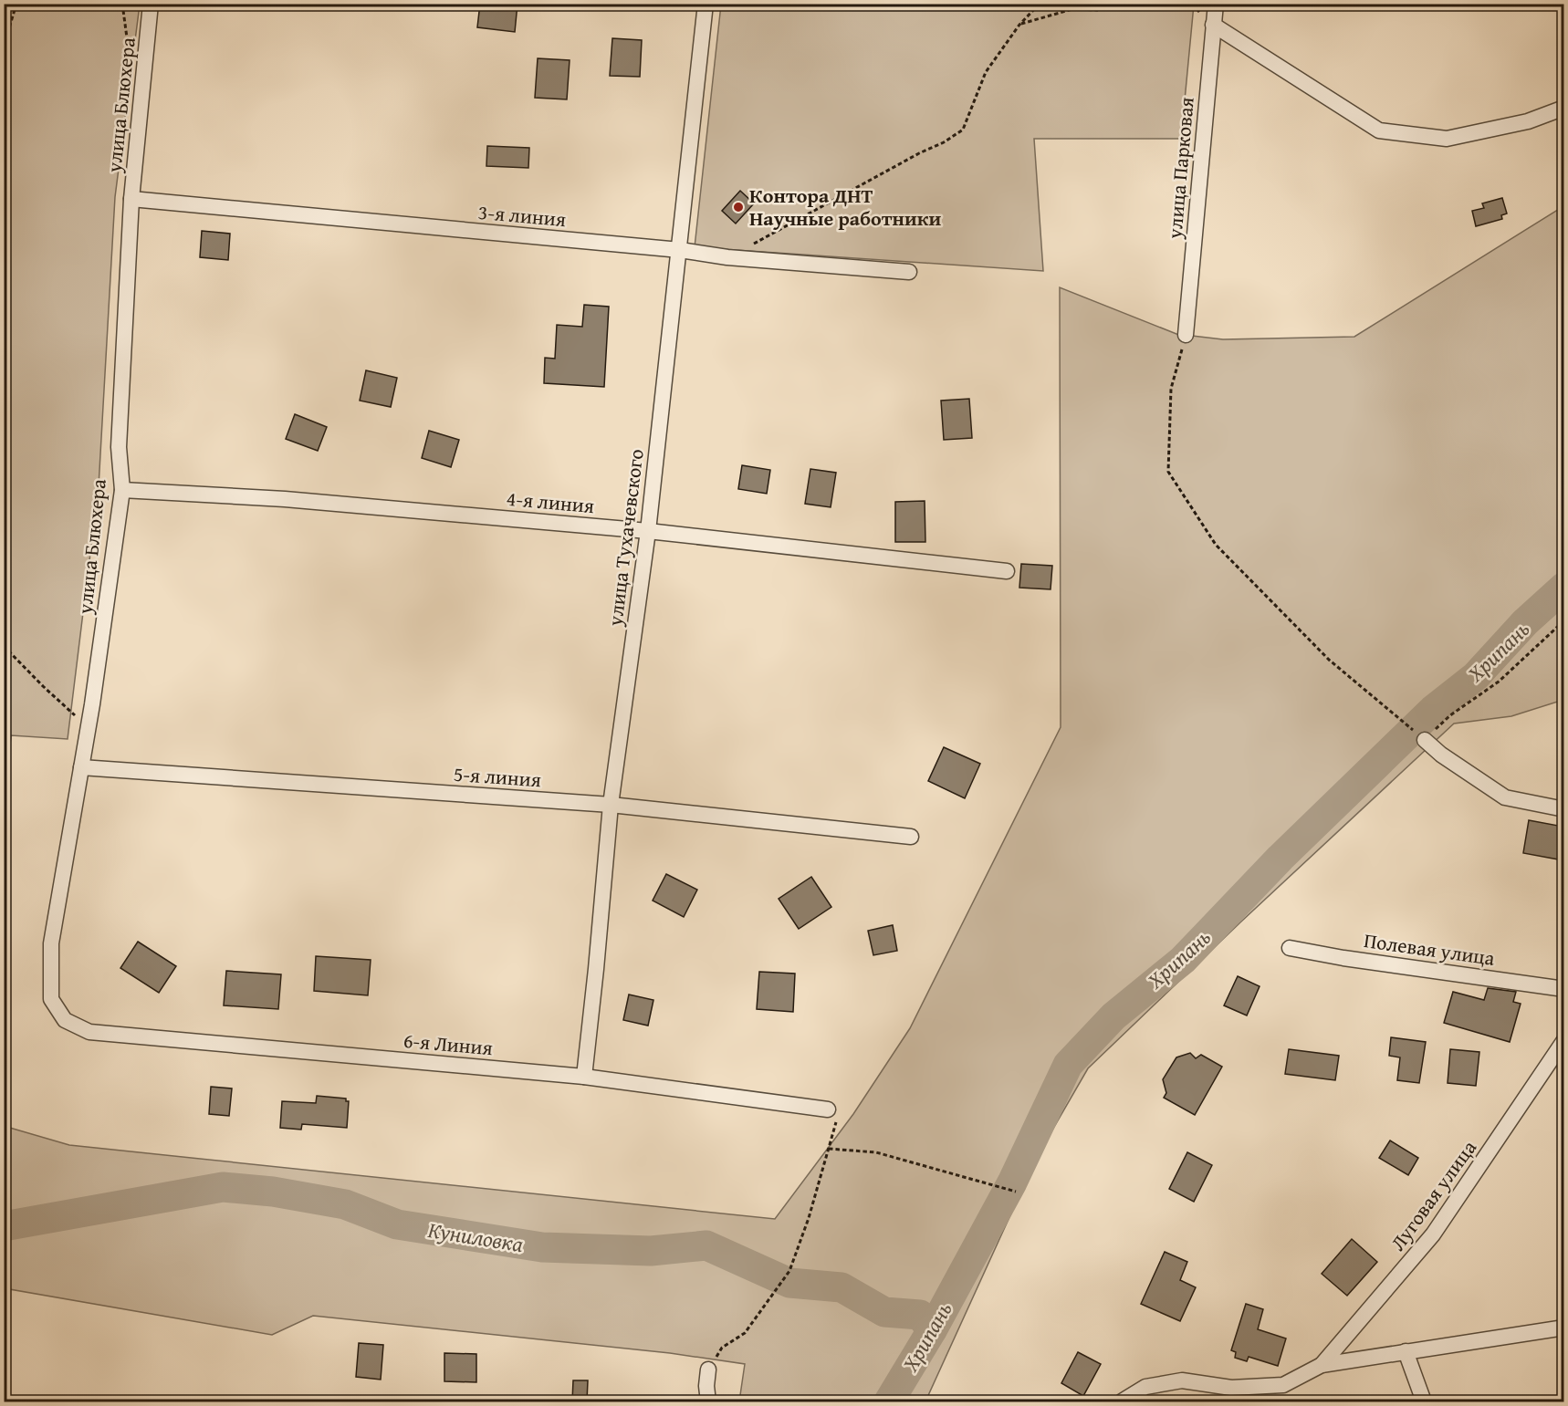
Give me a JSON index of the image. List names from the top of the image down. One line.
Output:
{"streets":{"street":["улица Блюхера","улица Парковая","3-я линия","4-я линия","улица Тухачевского","5-я линия","Полевая улица","6-я Линия","Луговая улица"]},"crossings":[["улица Блюхера","3-я линия"],["улица Блюхера","4-я линия"],["улица Блюхера","5-я линия"],["улица Блюхера","6-я Линия"],["3-я линия","улица Тухачевского"],["4-я линия","улица Тухачевского"],["улица Тухачевского","5-я линия"],["улица Тухачевского","6-я Линия"]],"water":["Хрипань","Куниловка"],"places":["Контора ДНТ Научные работники"]}
